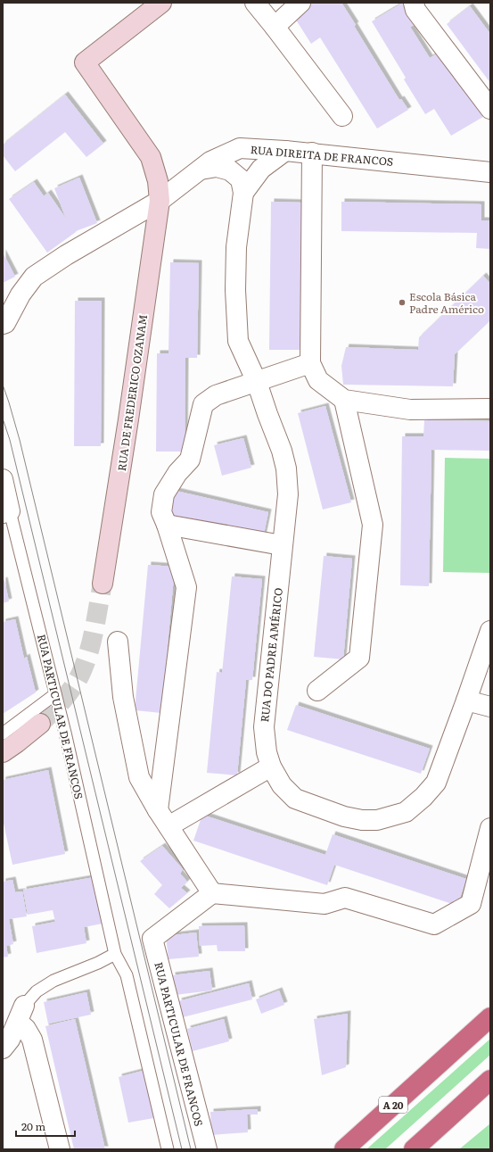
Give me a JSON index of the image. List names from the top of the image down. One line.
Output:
{"streets":{"highway":["A 20"],"main road":["RUA DE FREDERICO OZANAM"],"street":["RUA DIREITA DE FRANCOS","RUA DO PADRE AMÉRICO","RUA PARTICULAR DE FRANCOS"]},"crossings":[["RUA DIREITA DE FRANCOS","RUA DE FREDERICO OZANAM"],["RUA DIREITA DE FRANCOS","RUA DO PADRE AMÉRICO"]],"places":["Escola Básica Padre Américo"],"scale_bar":"20 m"}
